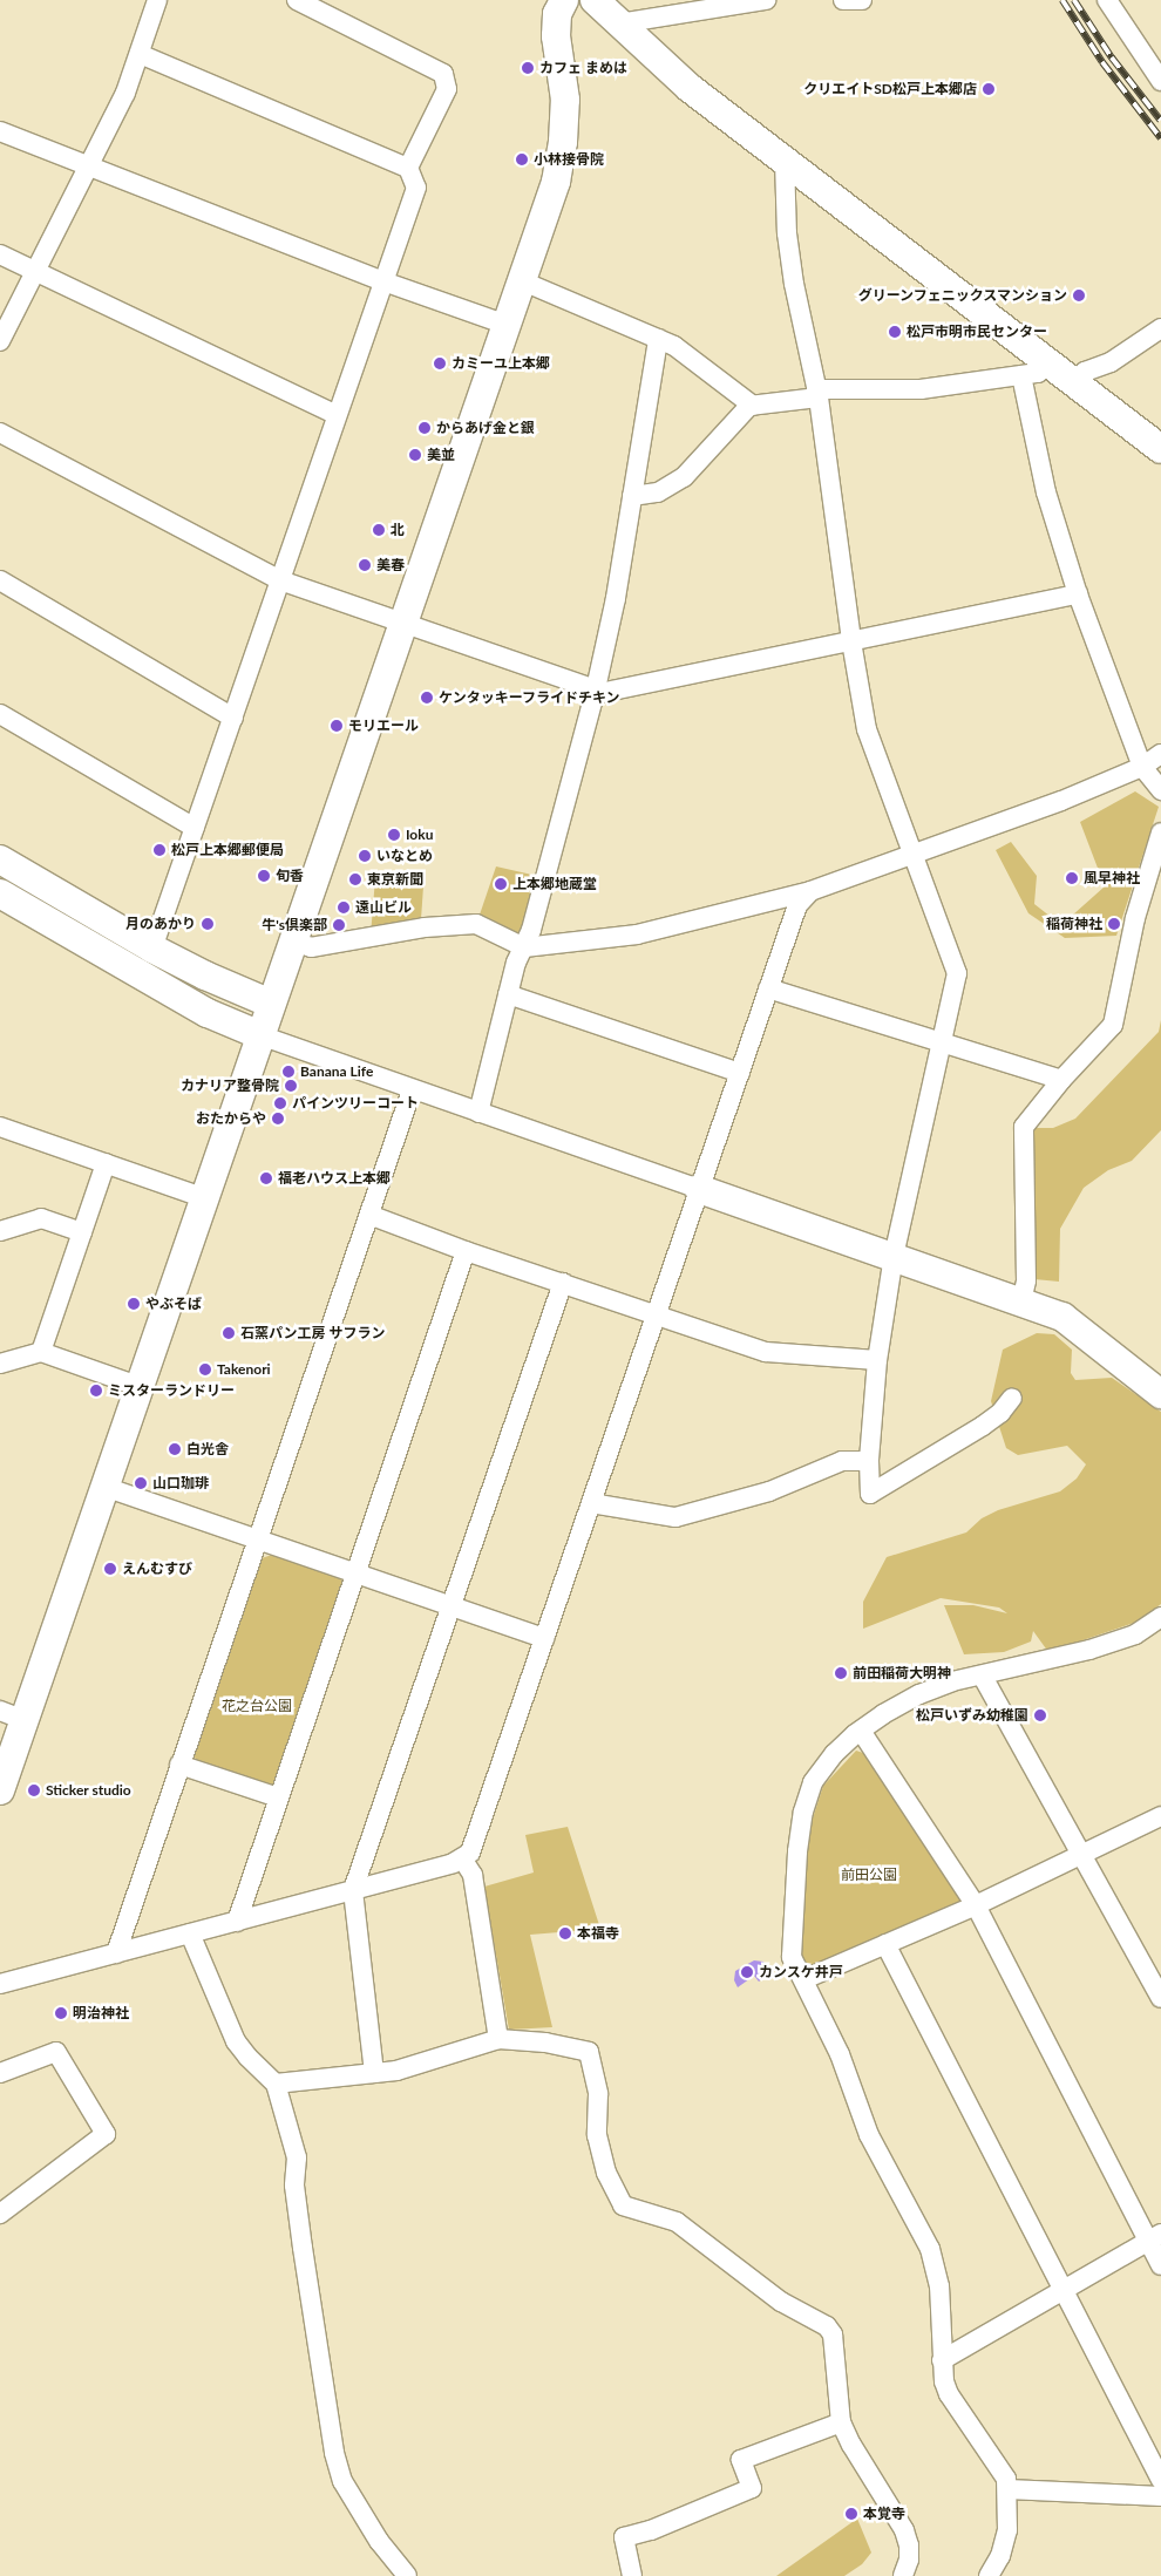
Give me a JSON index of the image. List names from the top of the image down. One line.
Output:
{"parks":["花之台公園","前田公園"],"places":["カフェ まめは","クリエイトSD松戸上本郷店","小林接骨院","グリーンフェニックスマンション","松戸市明市民センター","カミーユ上本郷","からあげ金と銀","美並","北","美春","ケンタッキーフライドチキン","モリエール","Ioku","松戸上本郷郵便局","いなとめ","旬香","風早神社","東京新聞","上本郷地蔵堂","遠山ビル","月のあかり","稲荷神社","牛's倶楽部","Banana Life","カナリア整骨院","パインツリーコート","おたからや","福老ハウス上本郷","やぶそば","石窯パン工房 サフラン","Takenori","ミスターランドリー","白光舎","山口珈琲","えんむすび","前田稲荷大明神","松戸いずみ幼稚園","Sticker studio","本福寺","カンスケ井戸","明治神社","本覚寺"]}
